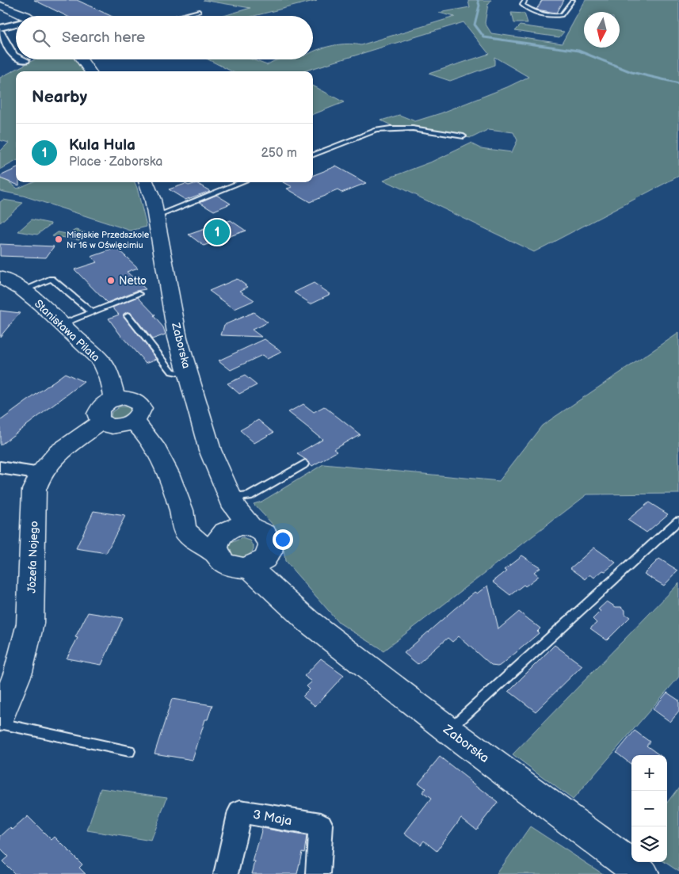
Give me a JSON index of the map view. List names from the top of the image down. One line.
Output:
{"streets":{"street":["Stanisława Pilata","Zaborska","Józefa Nojego","3 Maja"]},"crossings":[["Stanisława Pilata","Józefa Nojego"]],"places":["Miejskie Przedszkole Nr 16 w Oświęcimiu","Netto"],"north":"bottom","page":{"search":"Search here","heading":"Nearby","list":[{"mark":"1","name":"Kula Hula","note":"Place · Zaborska","value":"250 m"}],"pins":"1","map_buttons":["+","−"]}}
